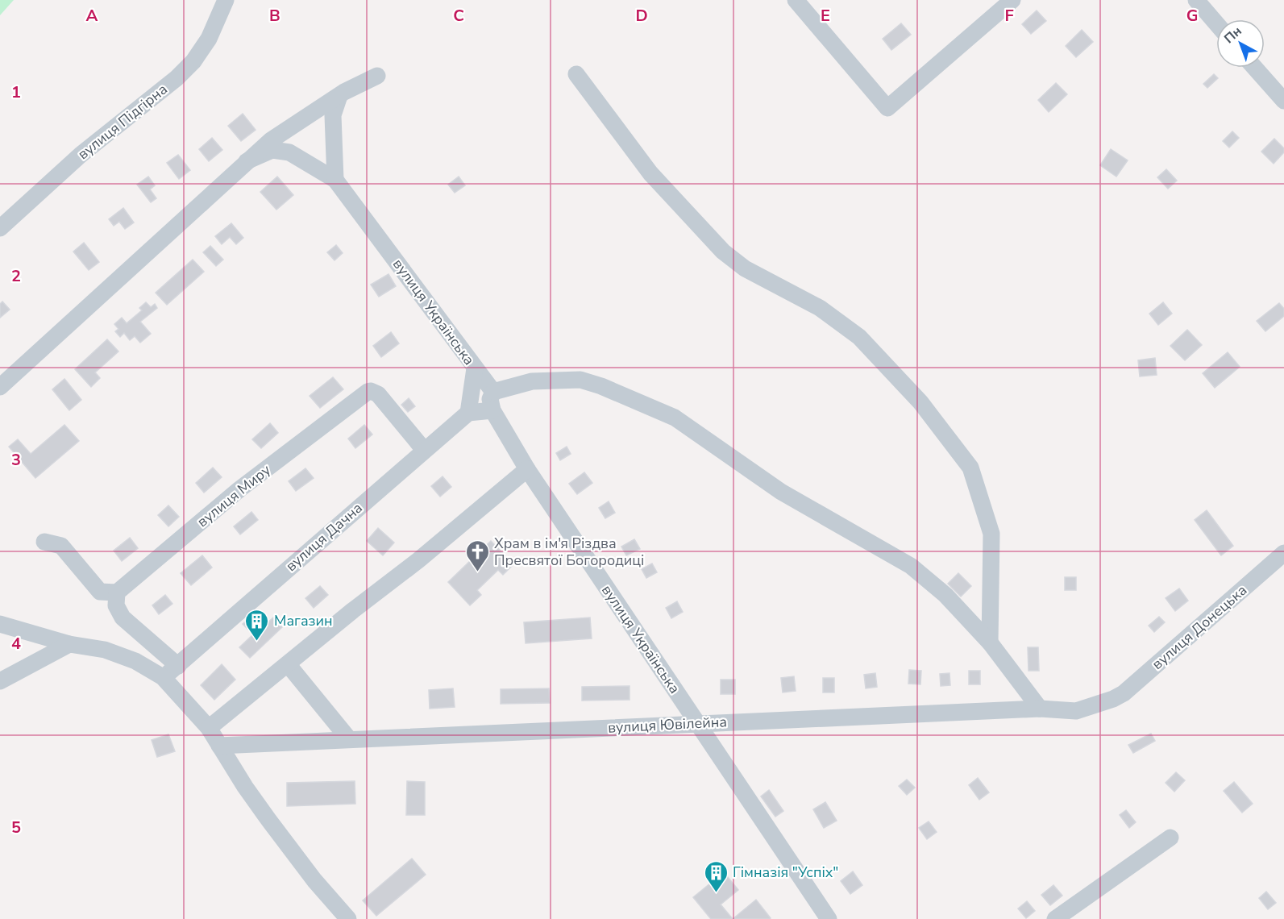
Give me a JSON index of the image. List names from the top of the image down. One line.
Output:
{"streets":{"street":["вулиця Підгірна","вулиця Українська","вулиця Миру","вулиця Дачна","вулиця Донецька","вулиця Ювілейна"]},"crossings":[["вулиця Українська","вулиця Ювілейна"],["вулиця Миру","вулиця Дачна"],["вулиця Донецька","вулиця Ювілейна"]],"places":{"church":["Храм в ім'я Різдва Пресвятої Богородиці"],"building":["Магазин","Гімназія \"Успіх\""]},"north":"top left","grid":{"columns":["A","B","C","D","E","F","G"],"rows":["1","2","3","4","5"]}}
